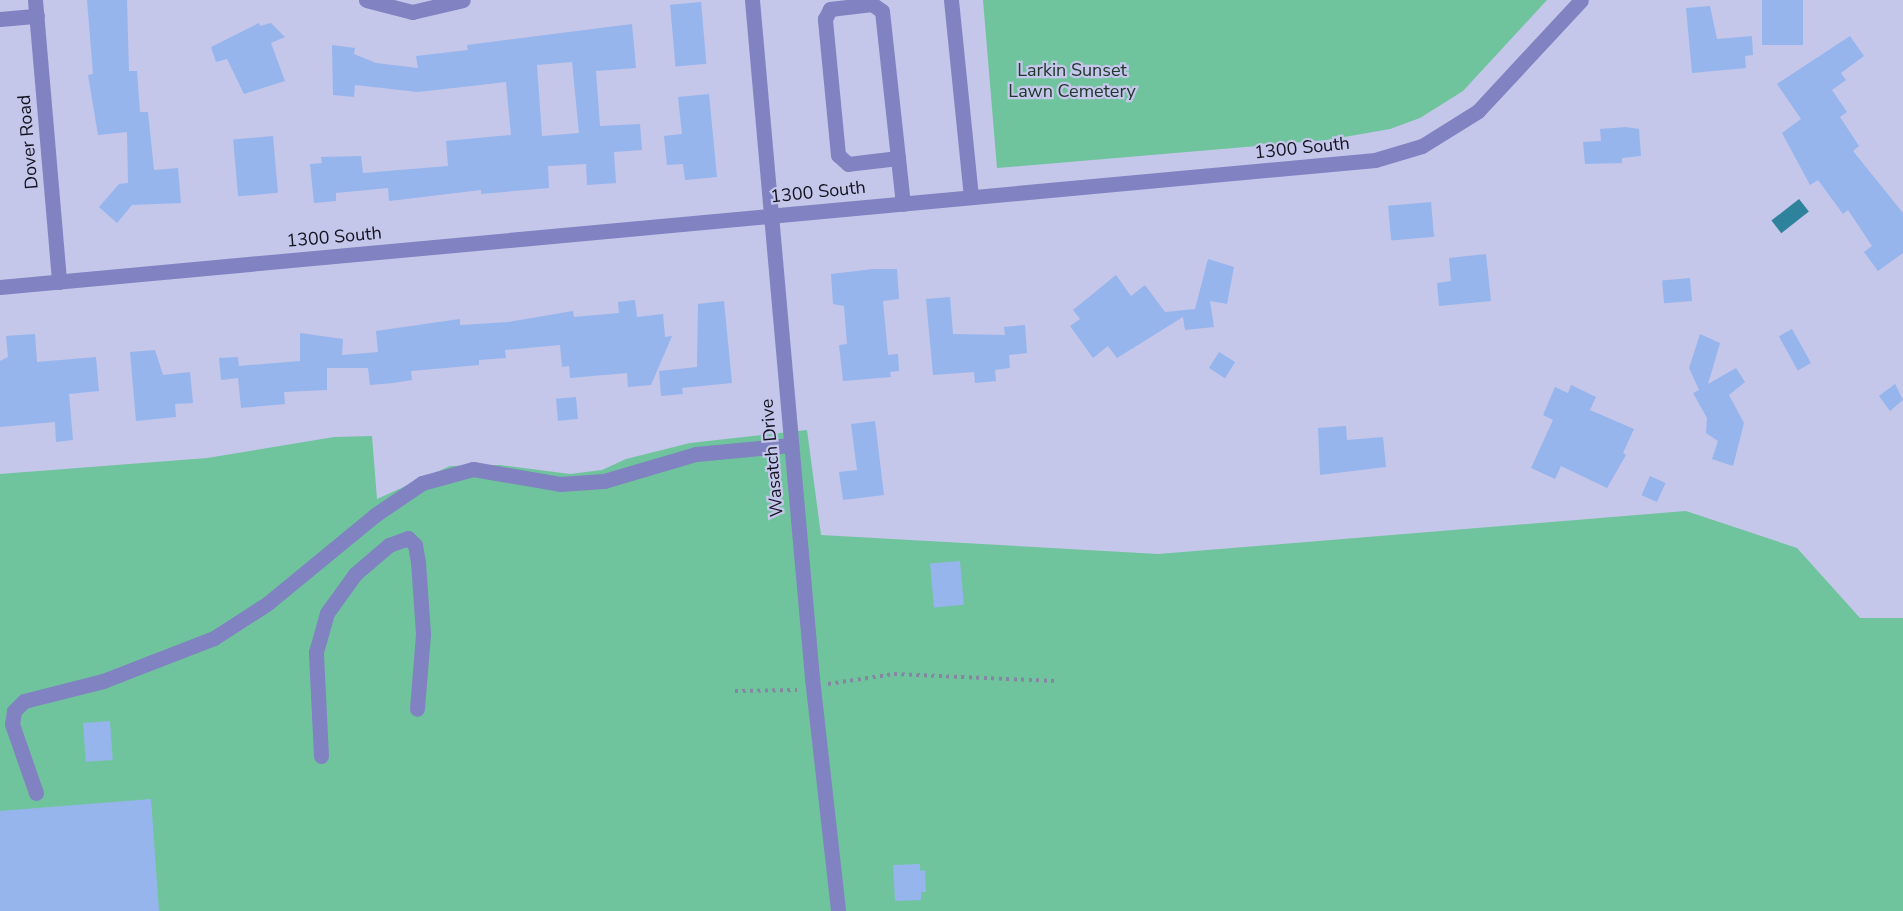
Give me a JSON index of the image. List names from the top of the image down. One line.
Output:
{"streets":{"street":["Dover Road","1300 South","Wasatch Drive"]},"crossings":[["Dover Road","1300 South"],["1300 South","Wasatch Drive"]],"parks":["Larkin Sunset Lawn Cemetery"]}
